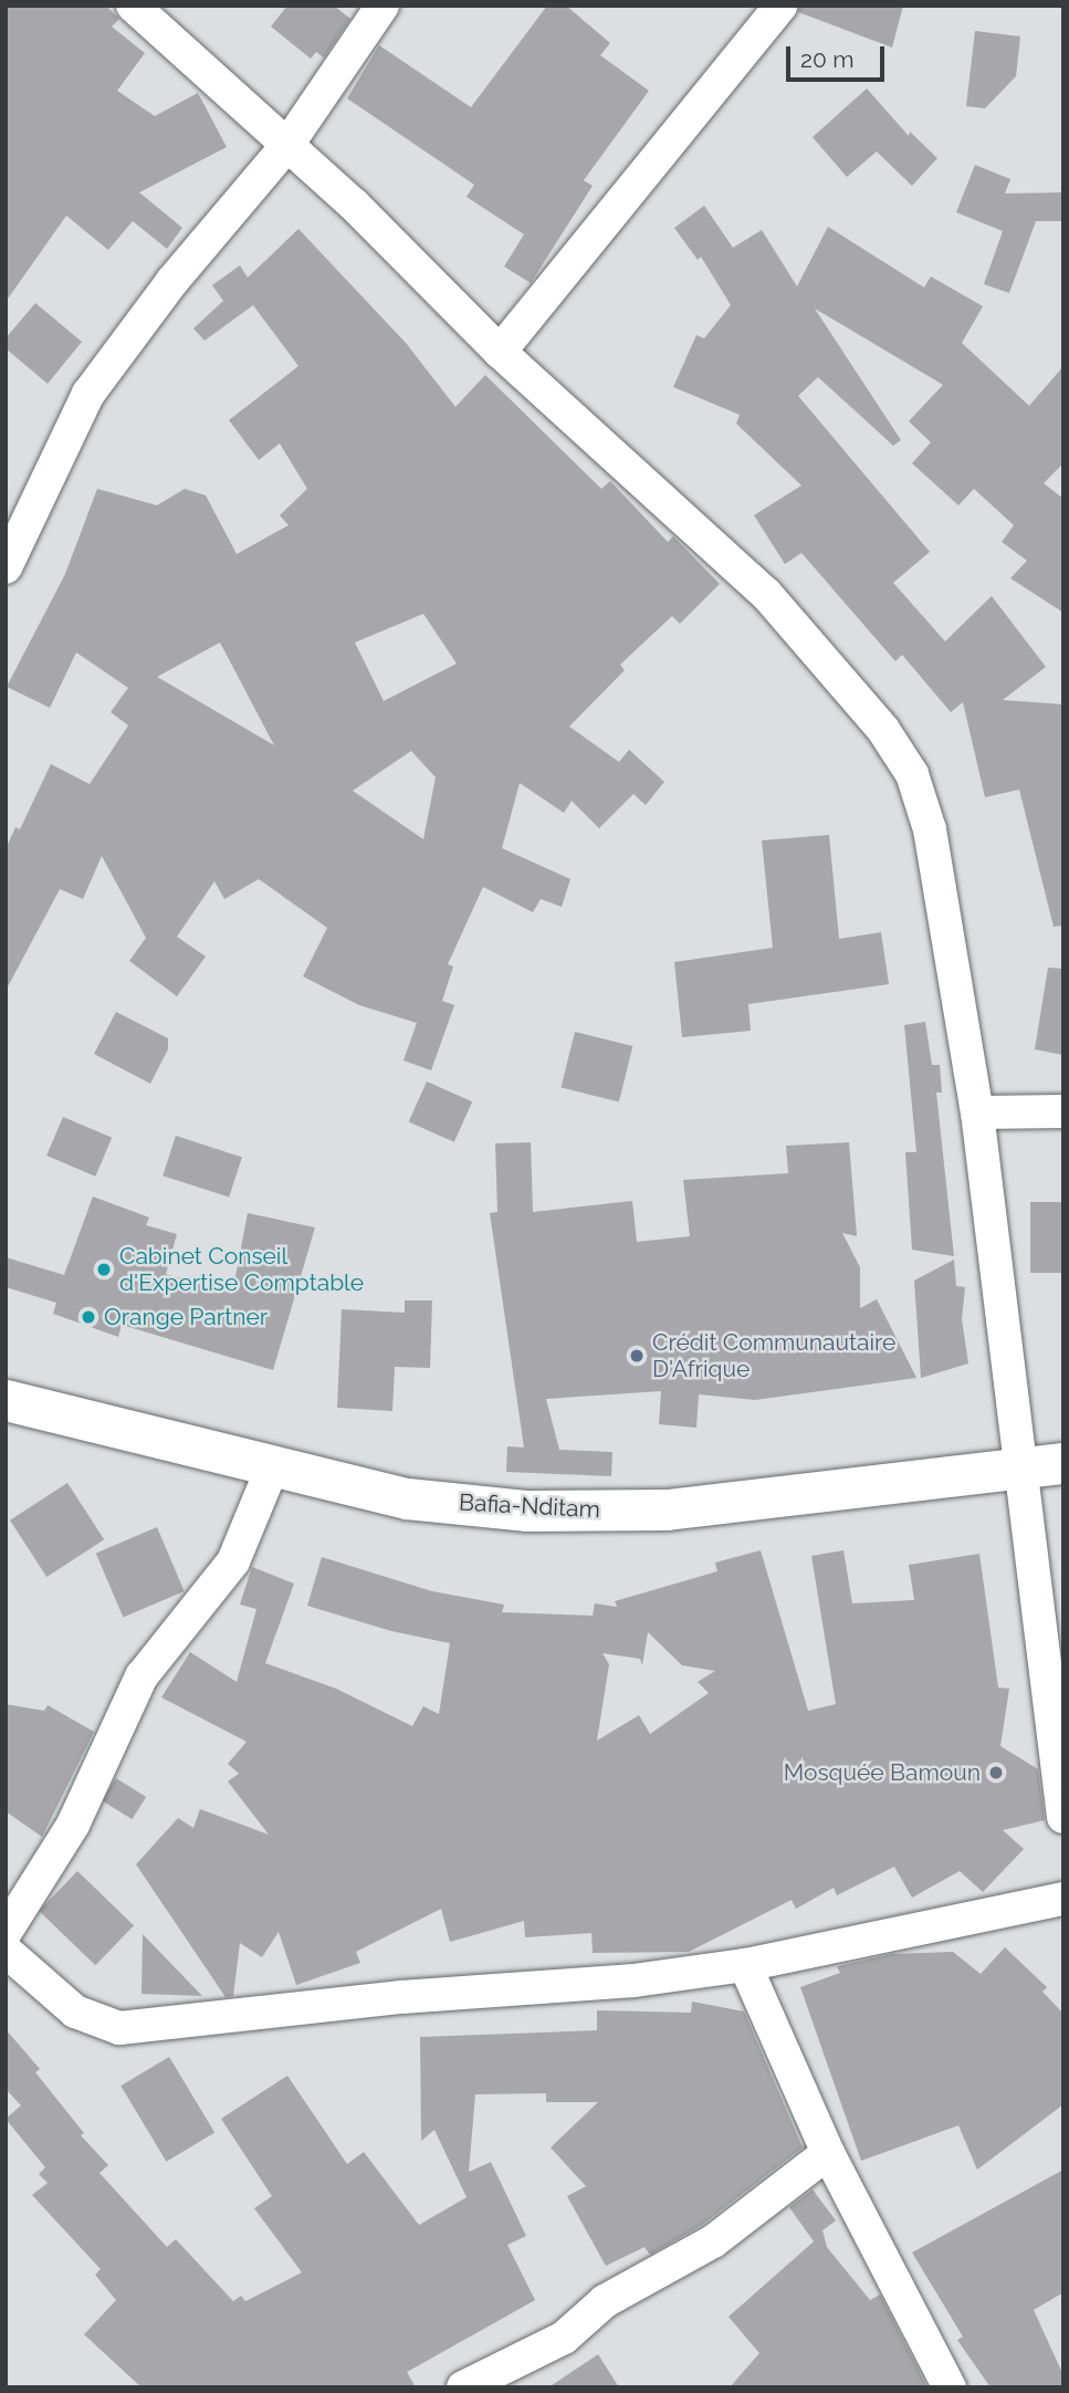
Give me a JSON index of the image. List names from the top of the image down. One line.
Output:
{"streets":{"main road":["Bafia-Nditam"]},"places":["Cabinet Conseil d'Expertise Comptable","Orange Partner","Crédit Communautaire D'Afrique","Mosquée Bamoun"],"scale_bar":"20 m"}
